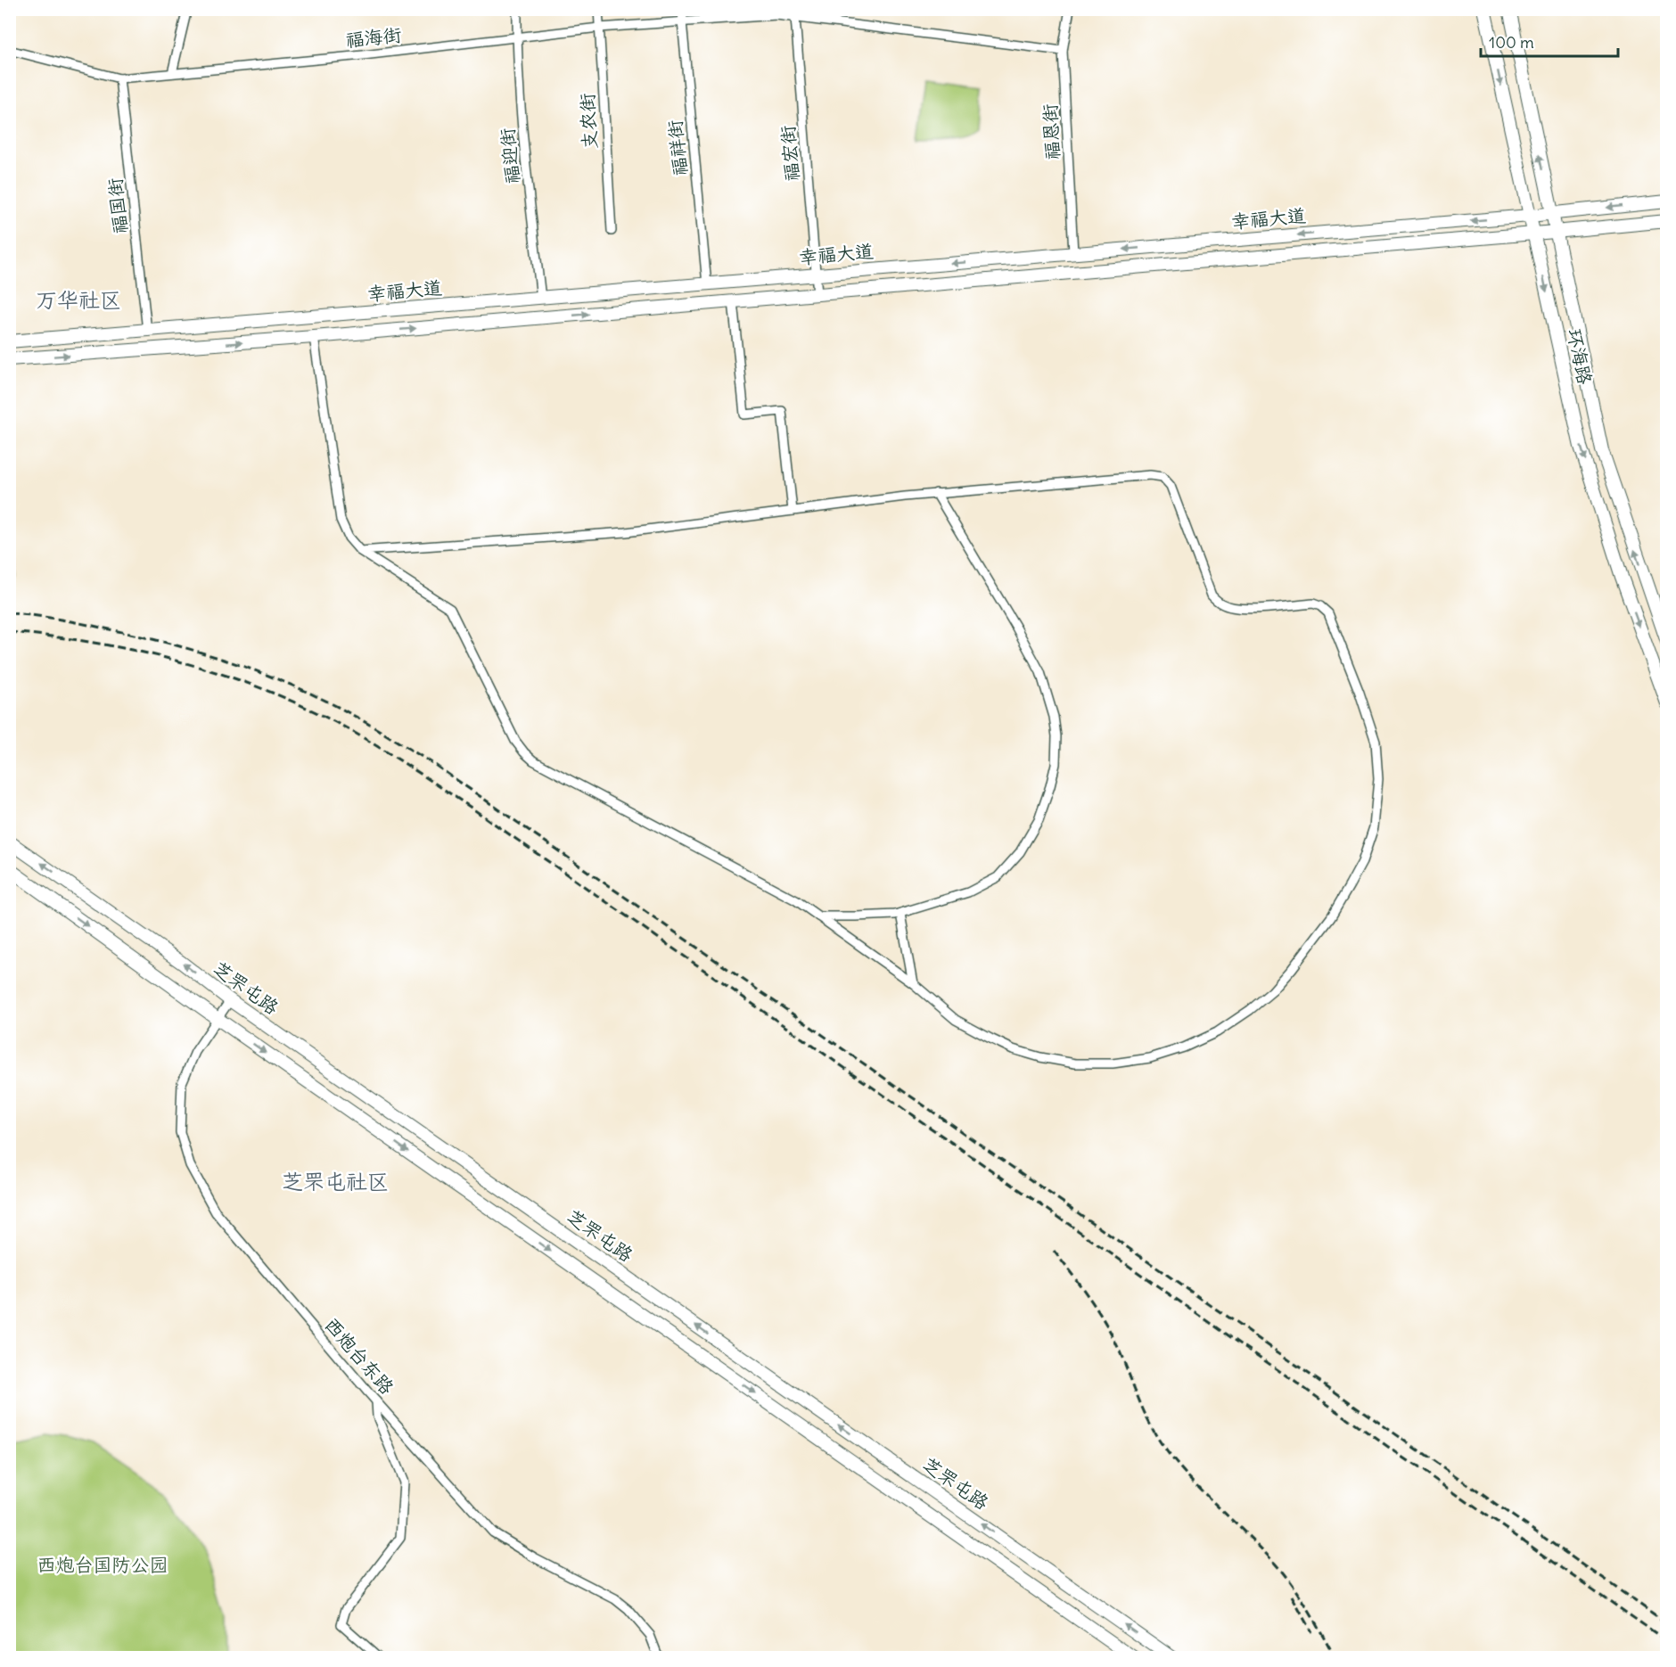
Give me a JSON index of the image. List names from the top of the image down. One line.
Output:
{"streets":{"main road":["幸福大道","环海路","芝罘屯路"],"street":["福海街","支农街","福恩街","福祥街","福宏街","福迎街","福国街","西炮台东路"]},"crossings":[["福海街","支农街"],["福海街","福恩街"],["福海街","福祥街"],["福海街","福宏街"],["福海街","福迎街"],["福海街","福国街"],["福恩街","幸福大道"],["福祥街","幸福大道"],["福宏街","幸福大道"],["福迎街","幸福大道"],["福国街","幸福大道"],["幸福大道","环海路"],["芝罘屯路","西炮台东路"]],"districts":["万华社区","芝罘屯社区"],"parks":["西炮台国防公园"],"scale_bar":"100 m"}
